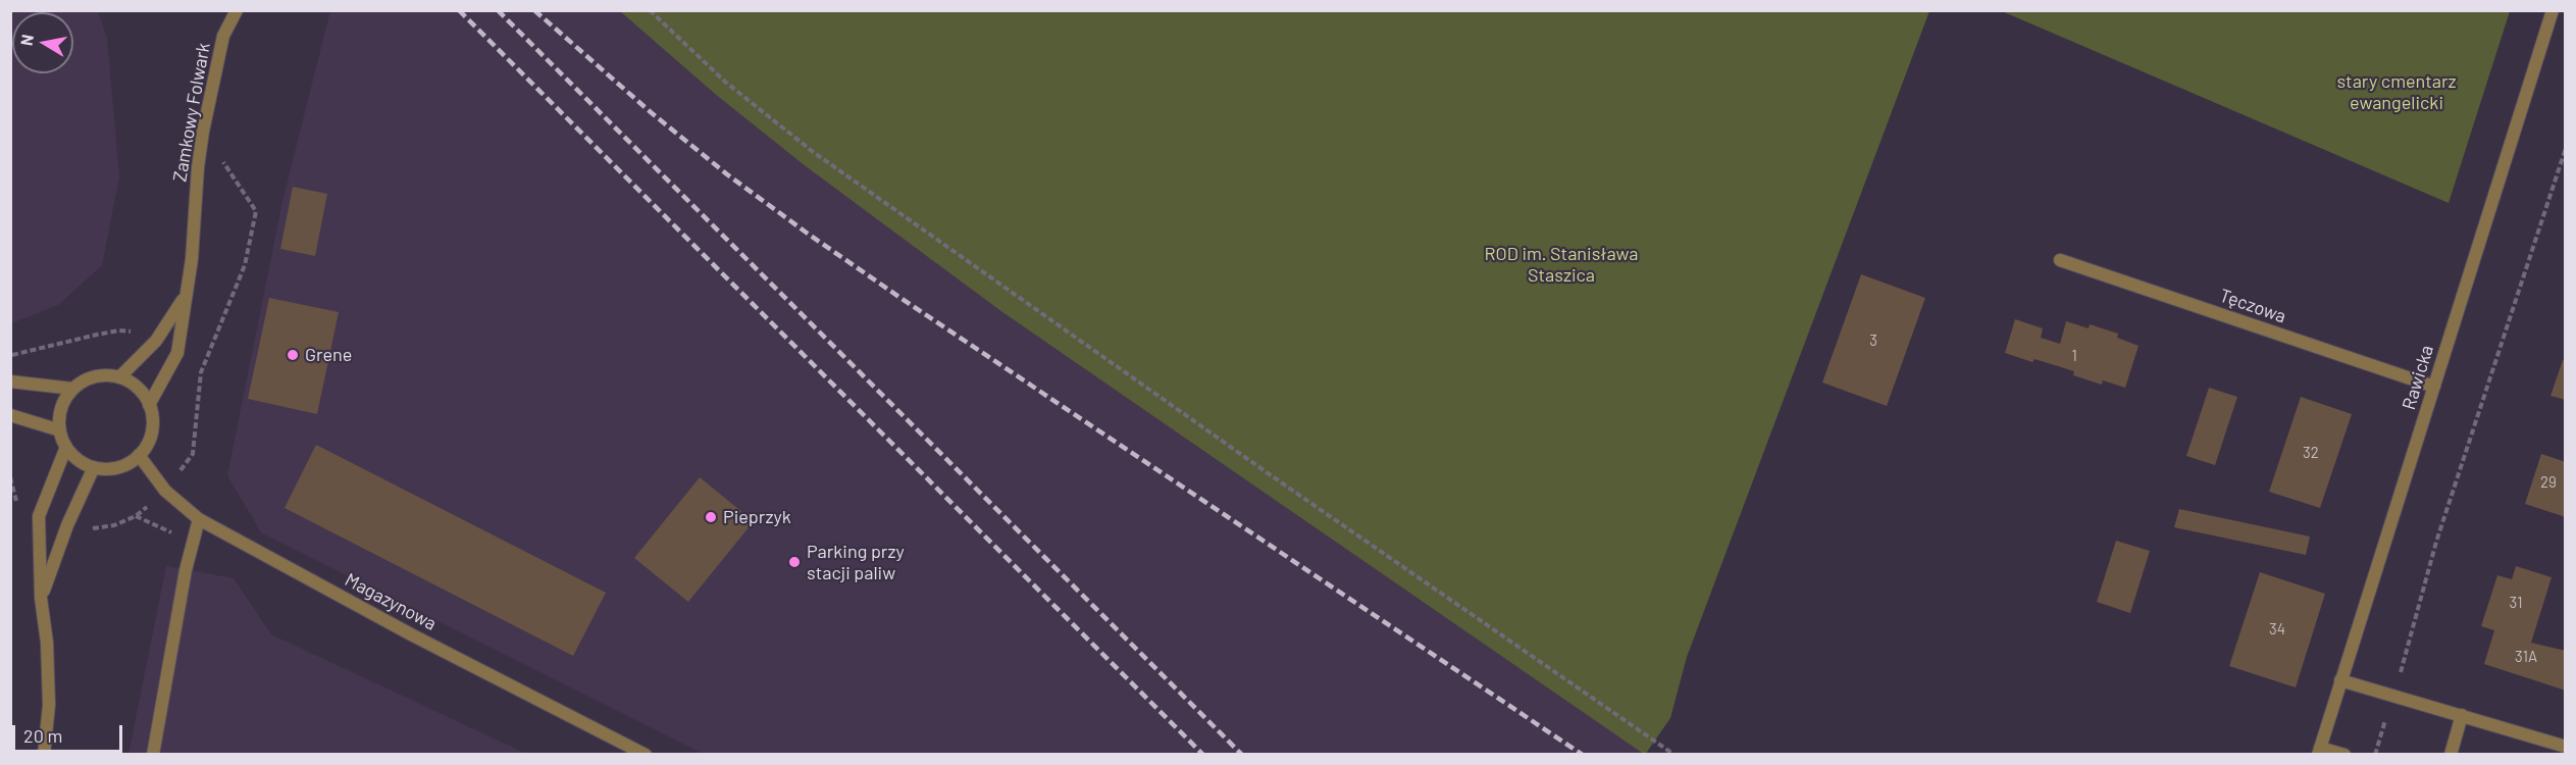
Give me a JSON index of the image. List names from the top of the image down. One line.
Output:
{"streets":{"street":["Zamkowy Folwark","Tęczowa","Rawicka","Magazynowa"]},"crossings":[["Zamkowy Folwark","Magazynowa"],["Tęczowa","Rawicka"]],"parks":["stary cmentarz ewangelicki","ROD im. Stanisława Staszica"],"places":["Grene","Pieprzyk","Parking przy stacji paliw"],"house_numbers":["3","1","32","29","31","34","31A"],"scale_bar":"20 m","north":"left"}
